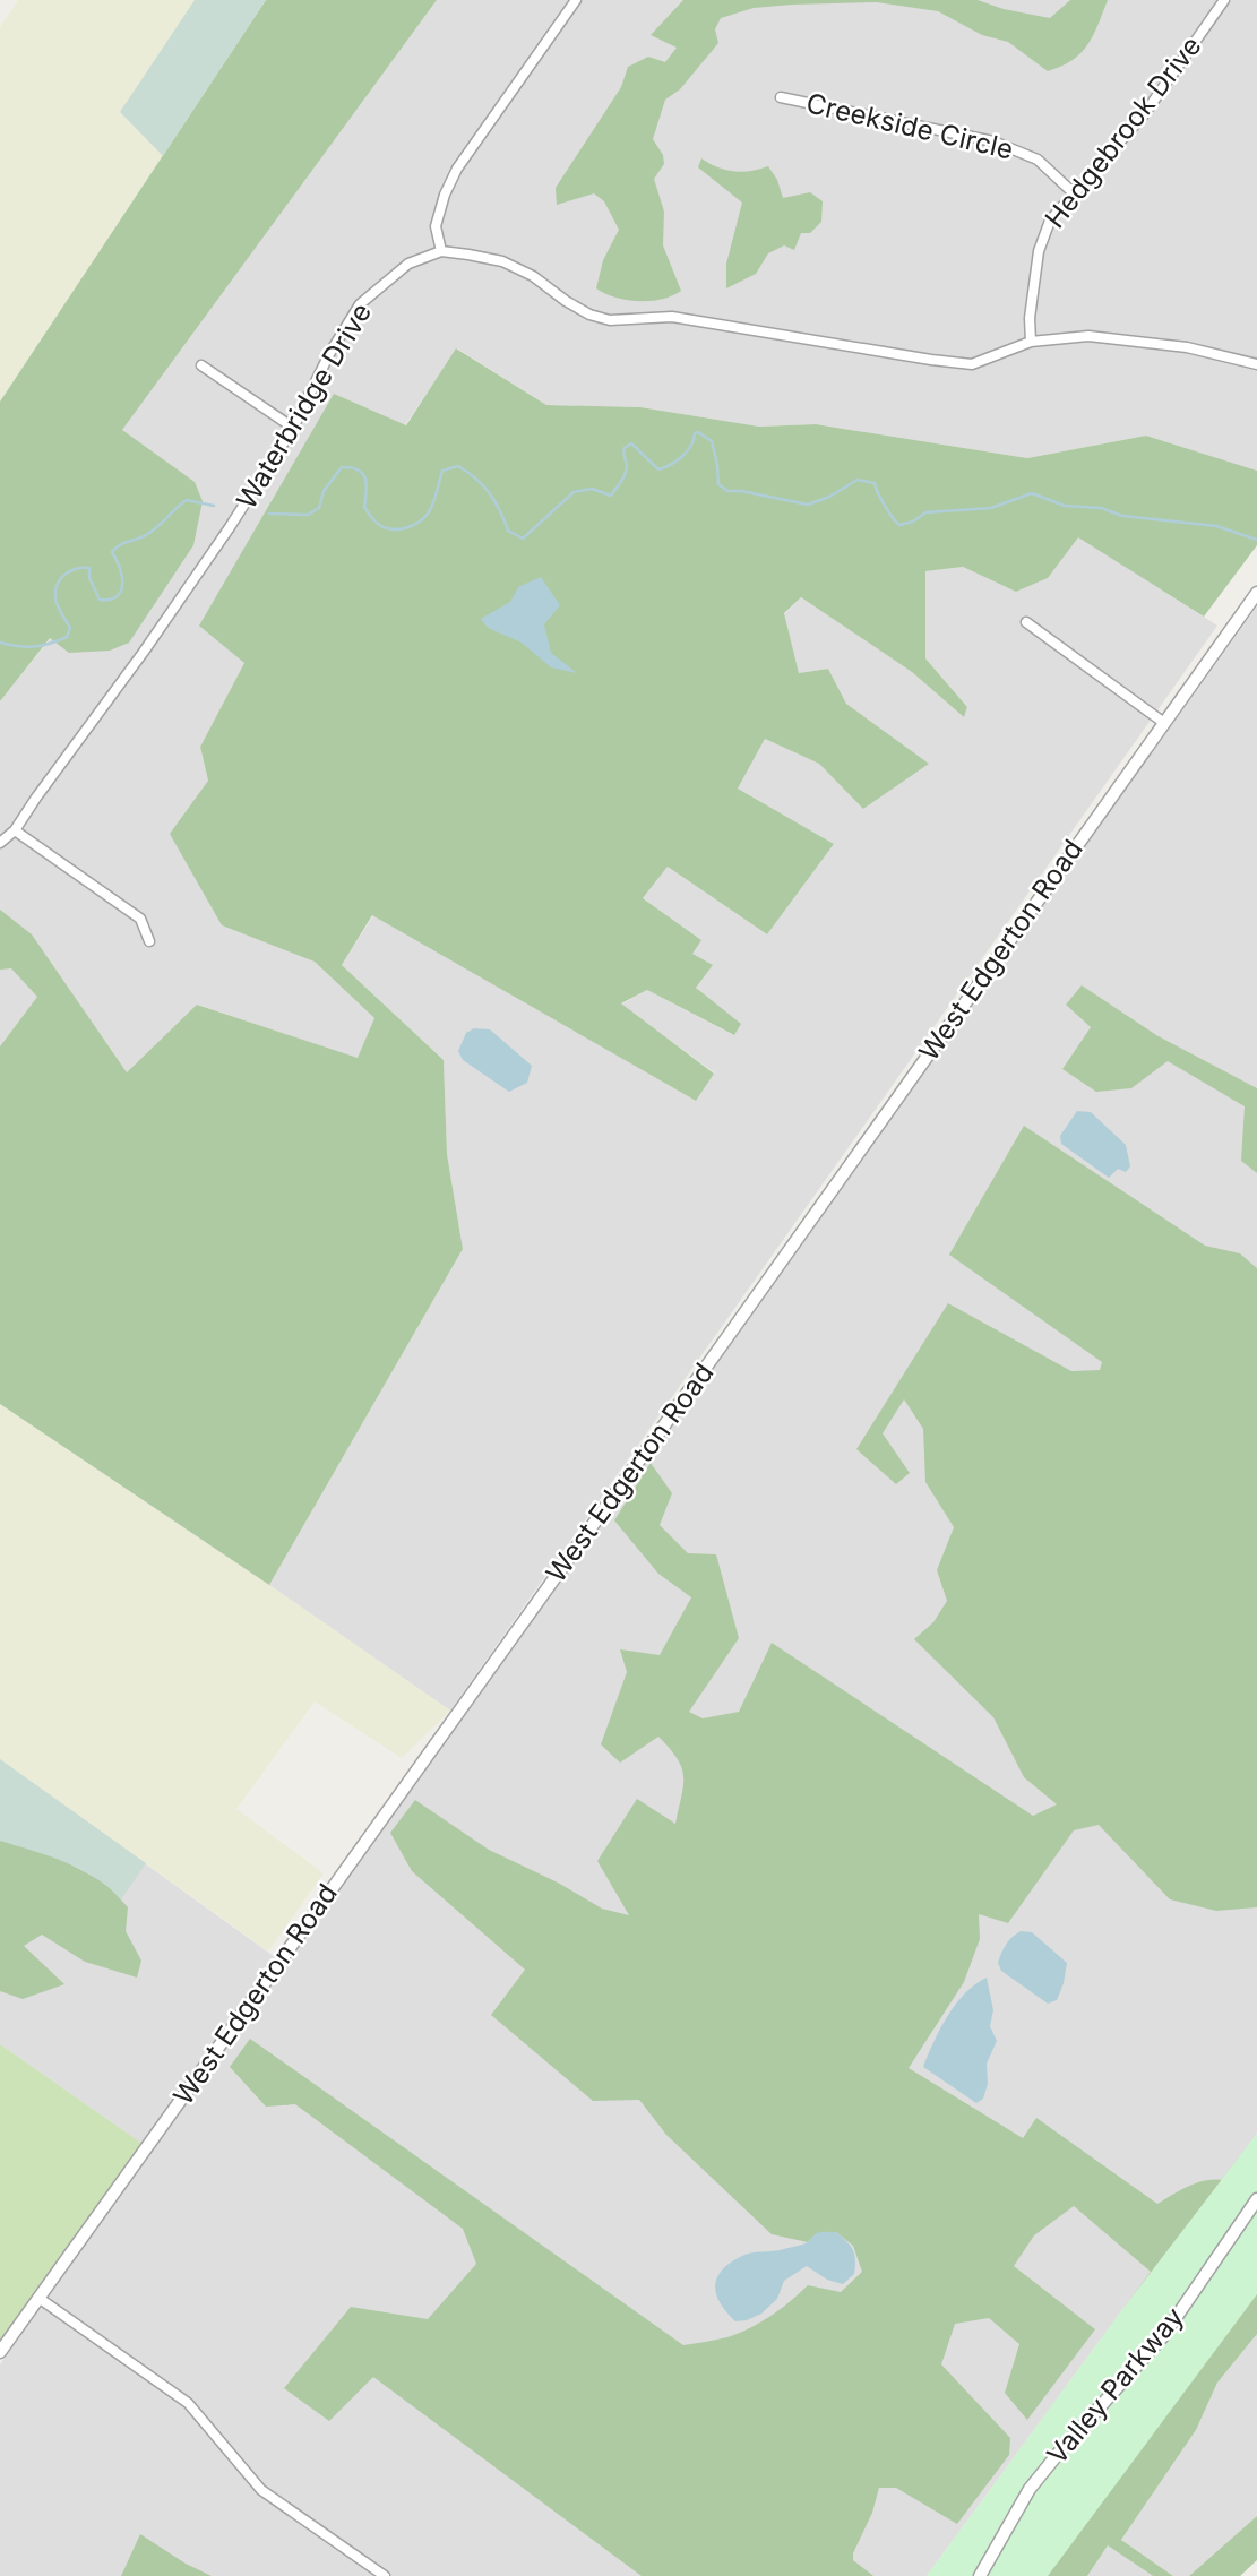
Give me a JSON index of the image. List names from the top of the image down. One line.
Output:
{"streets":{"street":["Creekside Circle","Hedgebrook Drive","Waterbridge Drive","West Edgerton Road","Valley Parkway"]},"crossings":[["Creekside Circle","Hedgebrook Drive"]]}
